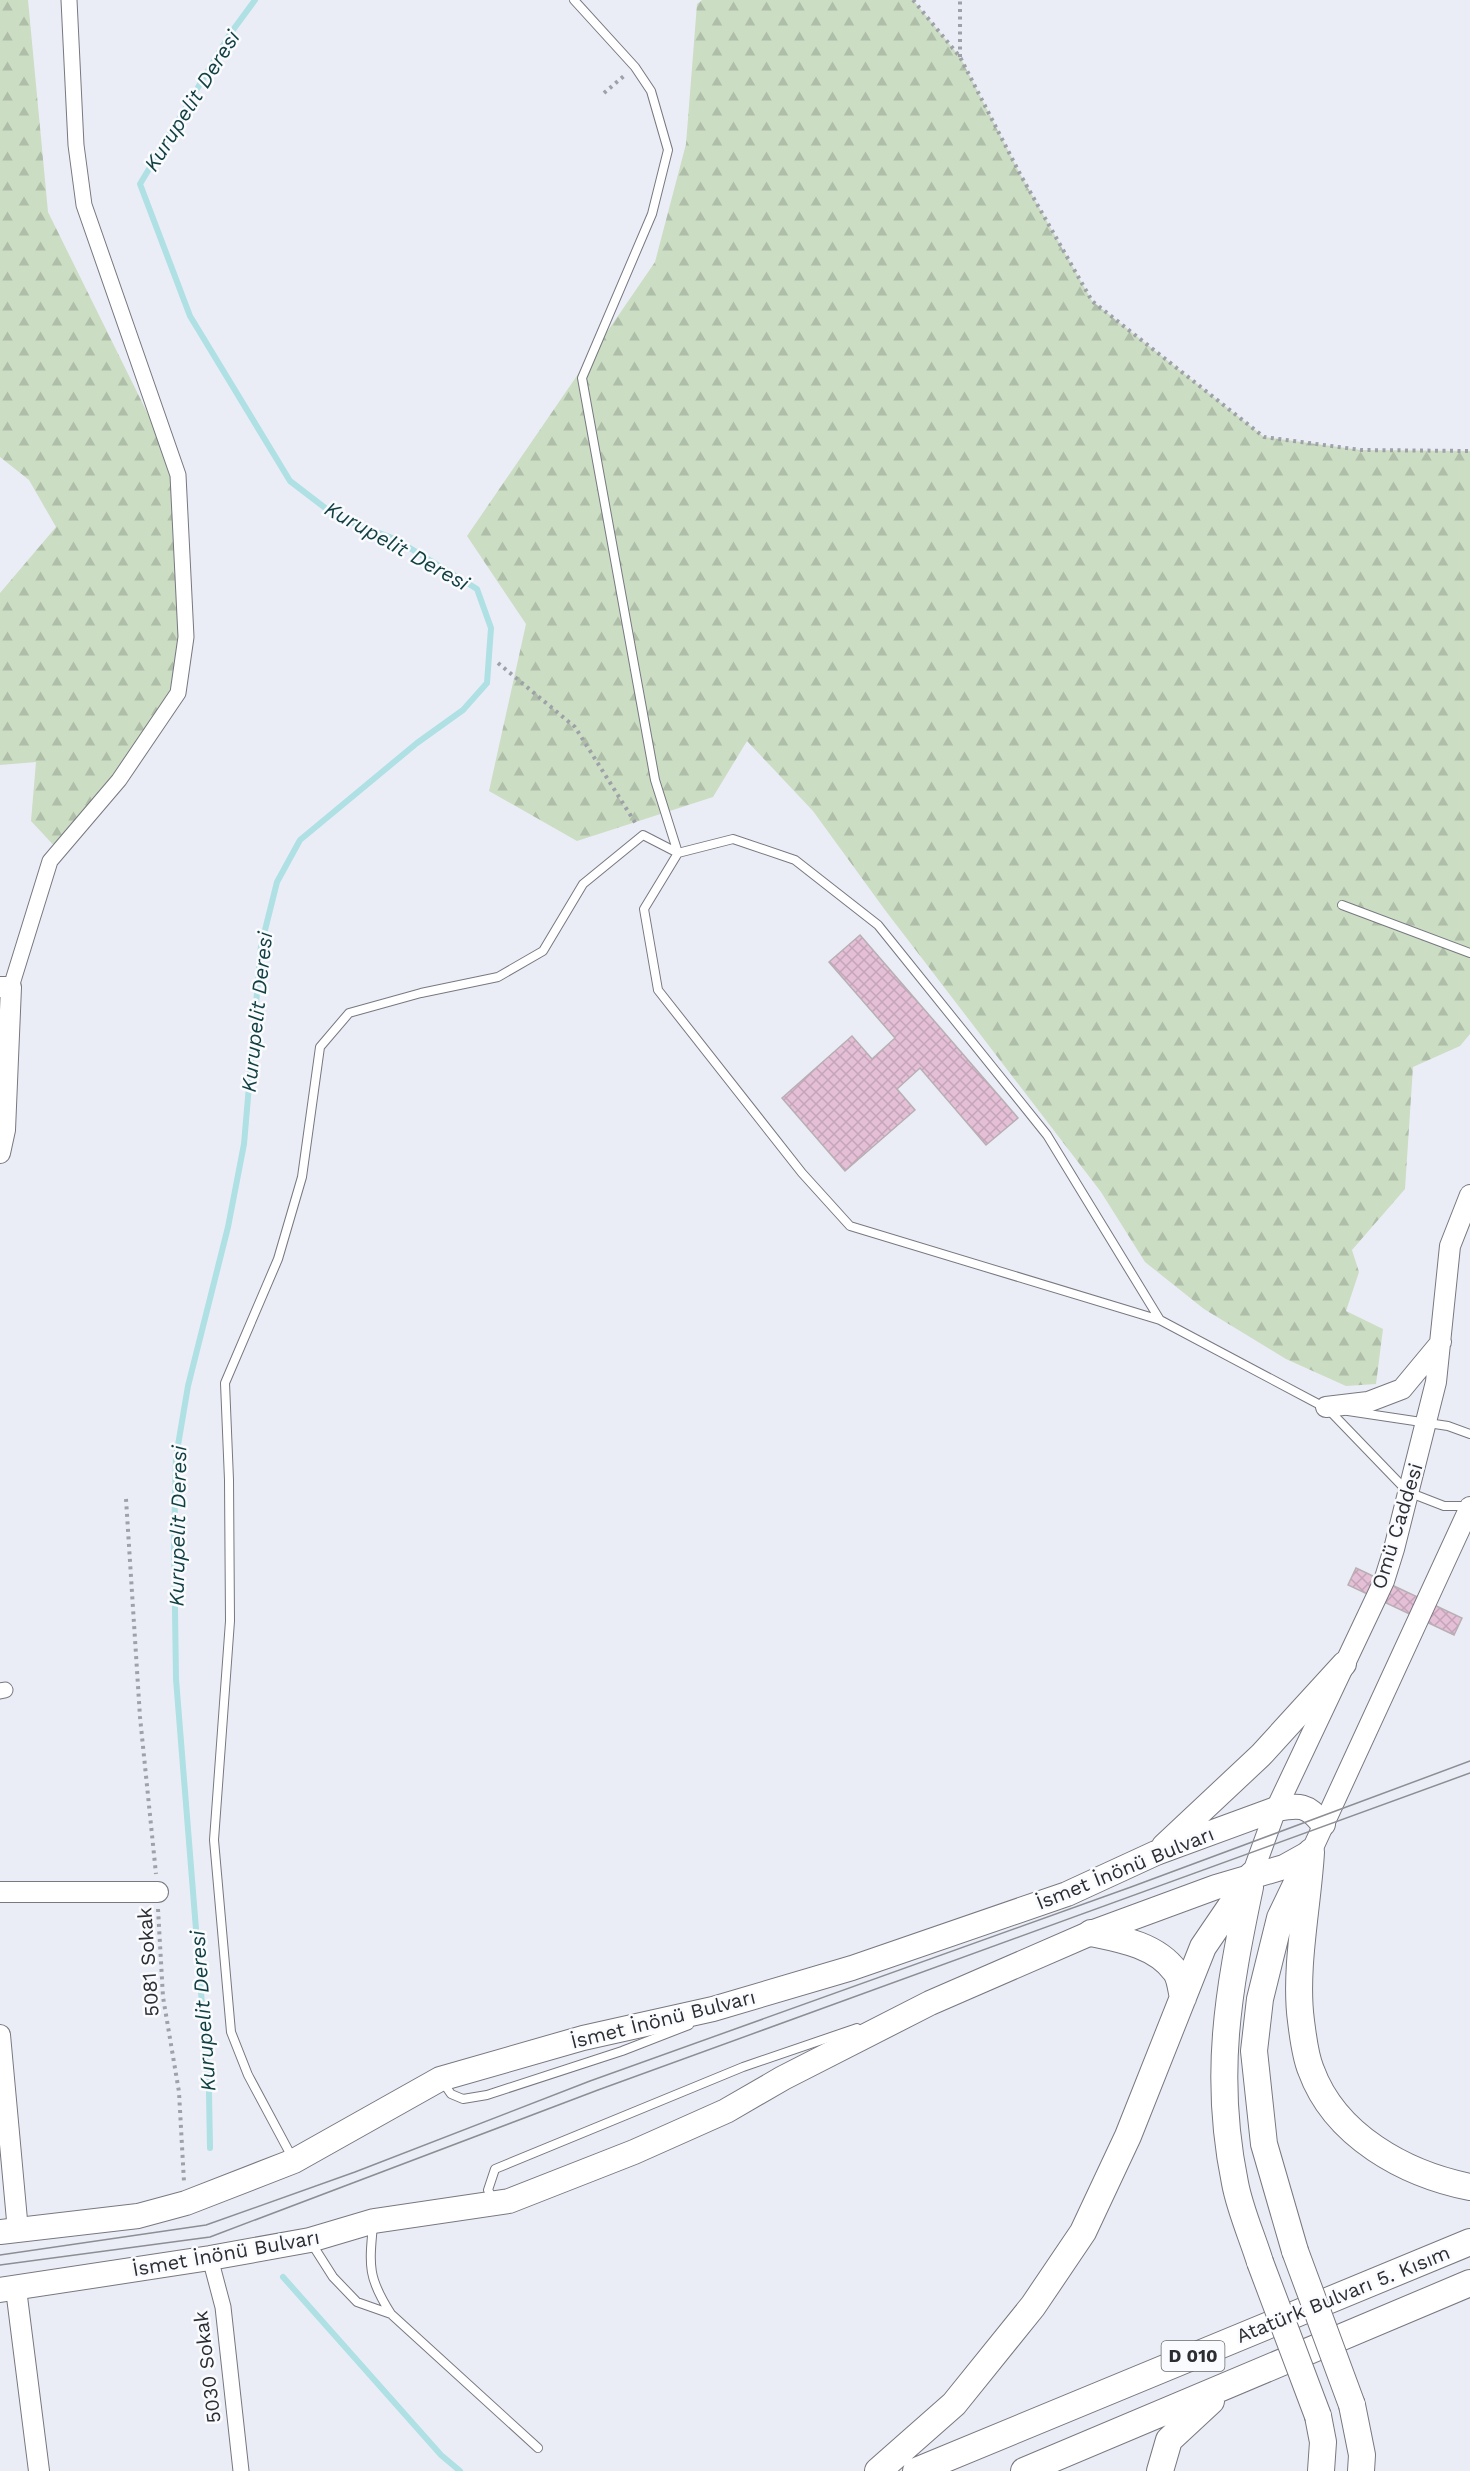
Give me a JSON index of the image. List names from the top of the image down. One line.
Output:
{"streets":{"highway":["Atatürk Bulvarı 5. Kısım","D 010"],"main road":["İsmet İnönü Bulvarı"],"street":["Omü Caddesi","5030 Sokak"],"path":["5081 Sokak"]},"crossings":[["Omü Caddesi","İsmet İnönü Bulvarı"],["İsmet İnönü Bulvarı","5081 Sokak"],["İsmet İnönü Bulvarı","5030 Sokak"]],"water":["Kurupelit Deresi"]}
